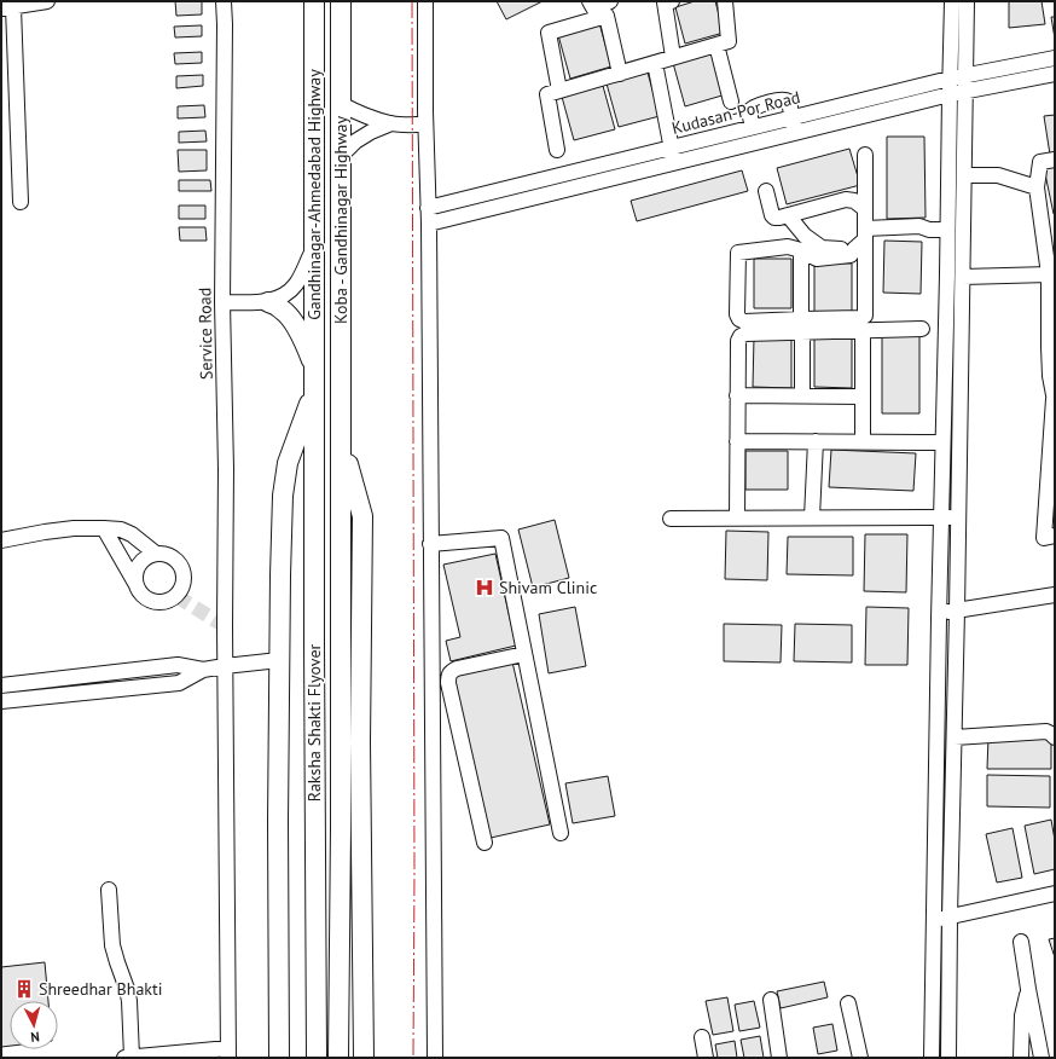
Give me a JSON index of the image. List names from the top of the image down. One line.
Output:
{"streets":{"main road":["Gandhinagar-Ahmedabad Highway","Koba - Gandhinagar Highway","Raksha Shakti Flyover"],"street":["Kudasan-Por Road","Service Road"]},"crossings":[["Gandhinagar-Ahmedabad Highway","Raksha Shakti Flyover"],["Koba - Gandhinagar Highway","Raksha Shakti Flyover"]],"places":{"hospital":["Shivam Clinic"],"building":["Shreedhar Bhakti"]},"north":"bottom"}
